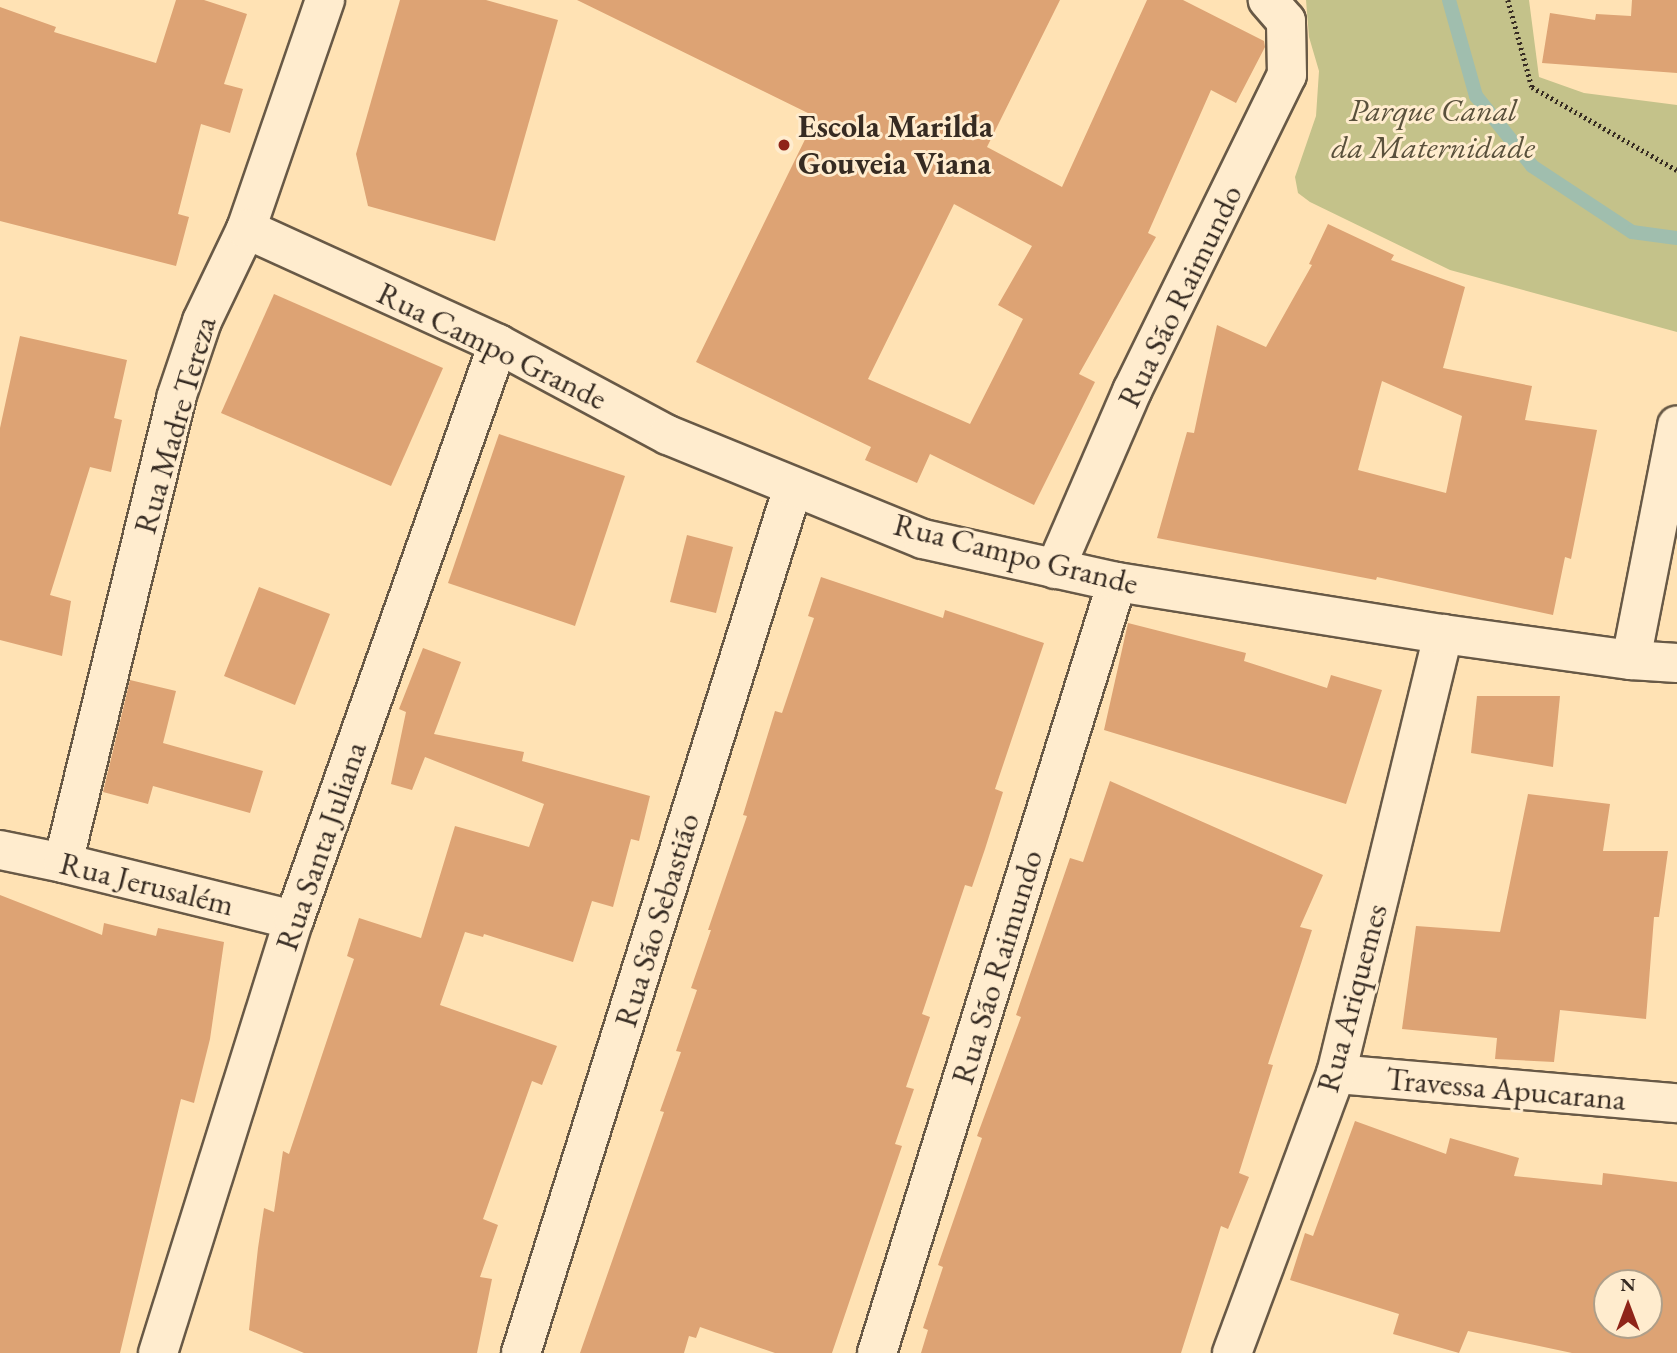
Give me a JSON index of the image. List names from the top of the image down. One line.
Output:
{"streets":{"street":["Rua São Raimundo","Rua Campo Grande","Rua Madre Tereza","Rua Santa Juliana","Rua Jerusalém","Rua São Sebastião","Rua Ariquemes","Travessa Apucarana"]},"crossings":[["Rua São Raimundo","Rua Campo Grande"],["Rua Campo Grande","Rua Madre Tereza"],["Rua Campo Grande","Rua Santa Juliana"],["Rua Campo Grande","Rua São Sebastião"],["Rua Campo Grande","Rua Ariquemes"],["Rua Madre Tereza","Rua Jerusalém"],["Rua Santa Juliana","Rua Jerusalém"],["Rua Ariquemes","Travessa Apucarana"]],"parks":["Parque Canal da Maternidade"],"places":["Escola Marilda Gouveia Viana"],"north":"top"}
